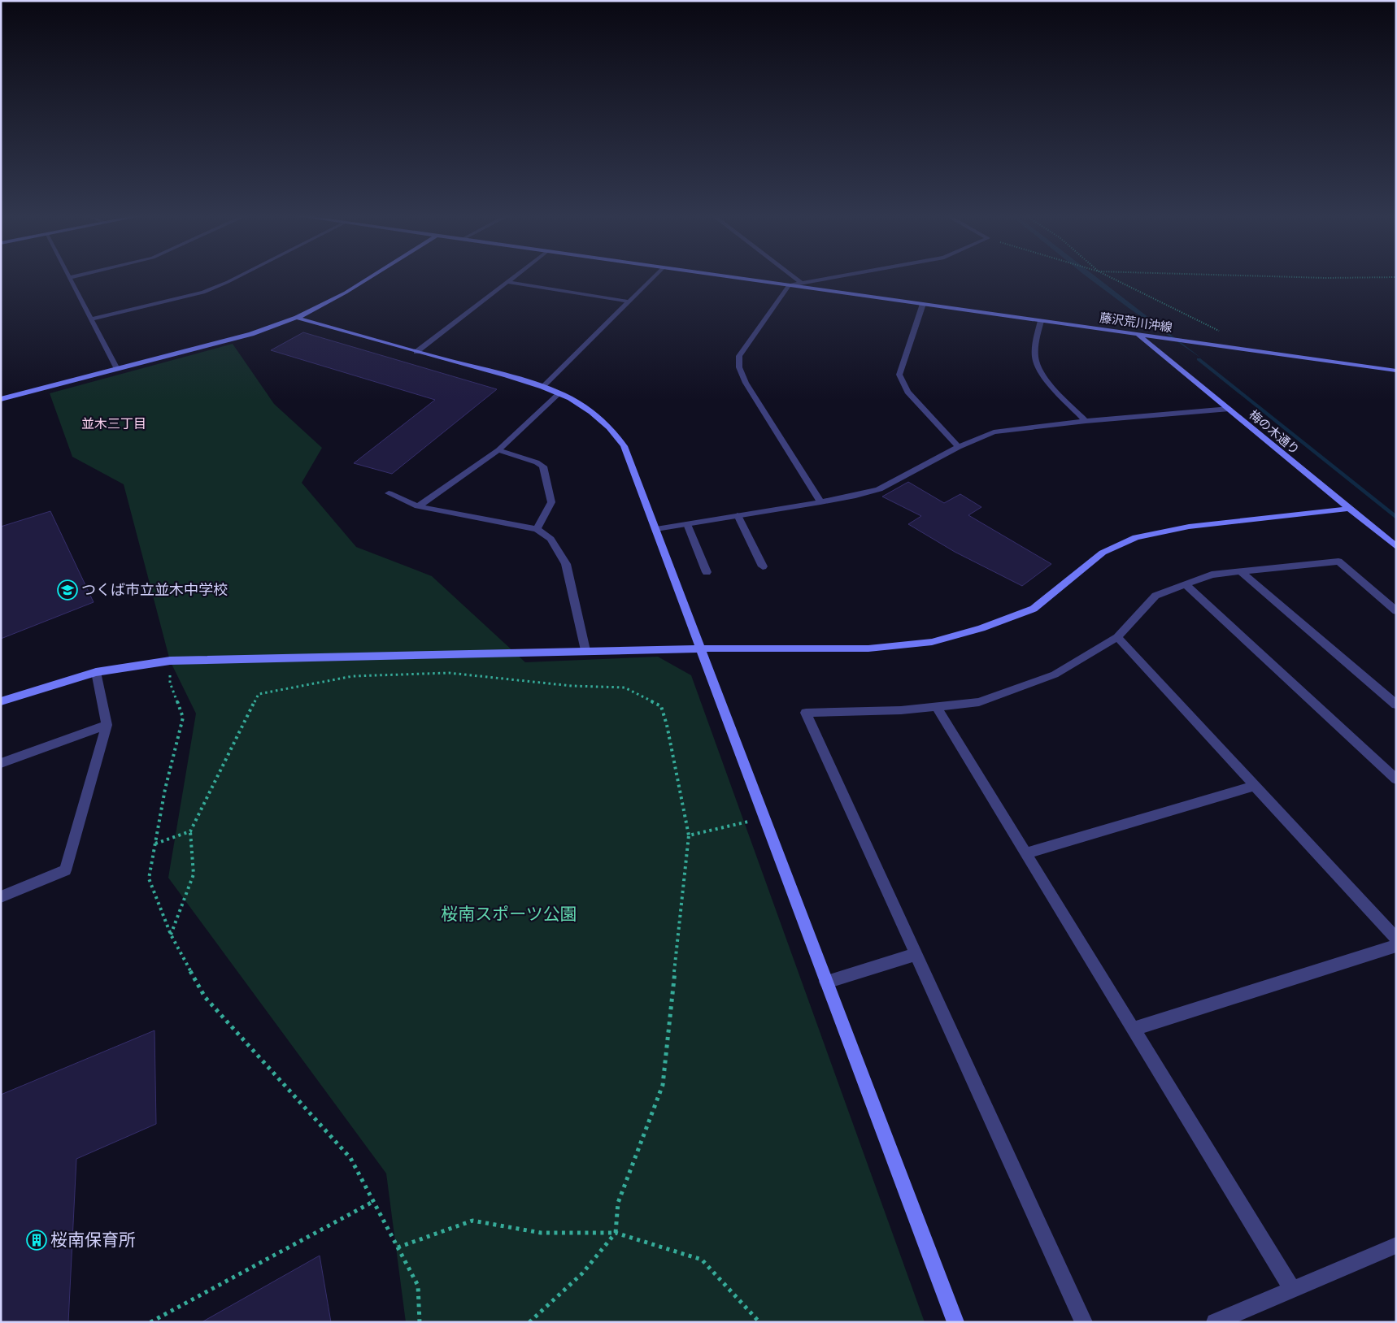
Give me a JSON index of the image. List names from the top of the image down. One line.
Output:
{"streets":{"street":["藤沢荒川沖線","梅の木通り"]},"crossings":[["藤沢荒川沖線","梅の木通り"]],"districts":["並木三丁目"],"parks":["桜南スポーツ公園"],"places":{"school or university":["つくば市立並木中学校"],"building":["桜南保育所"]}}
